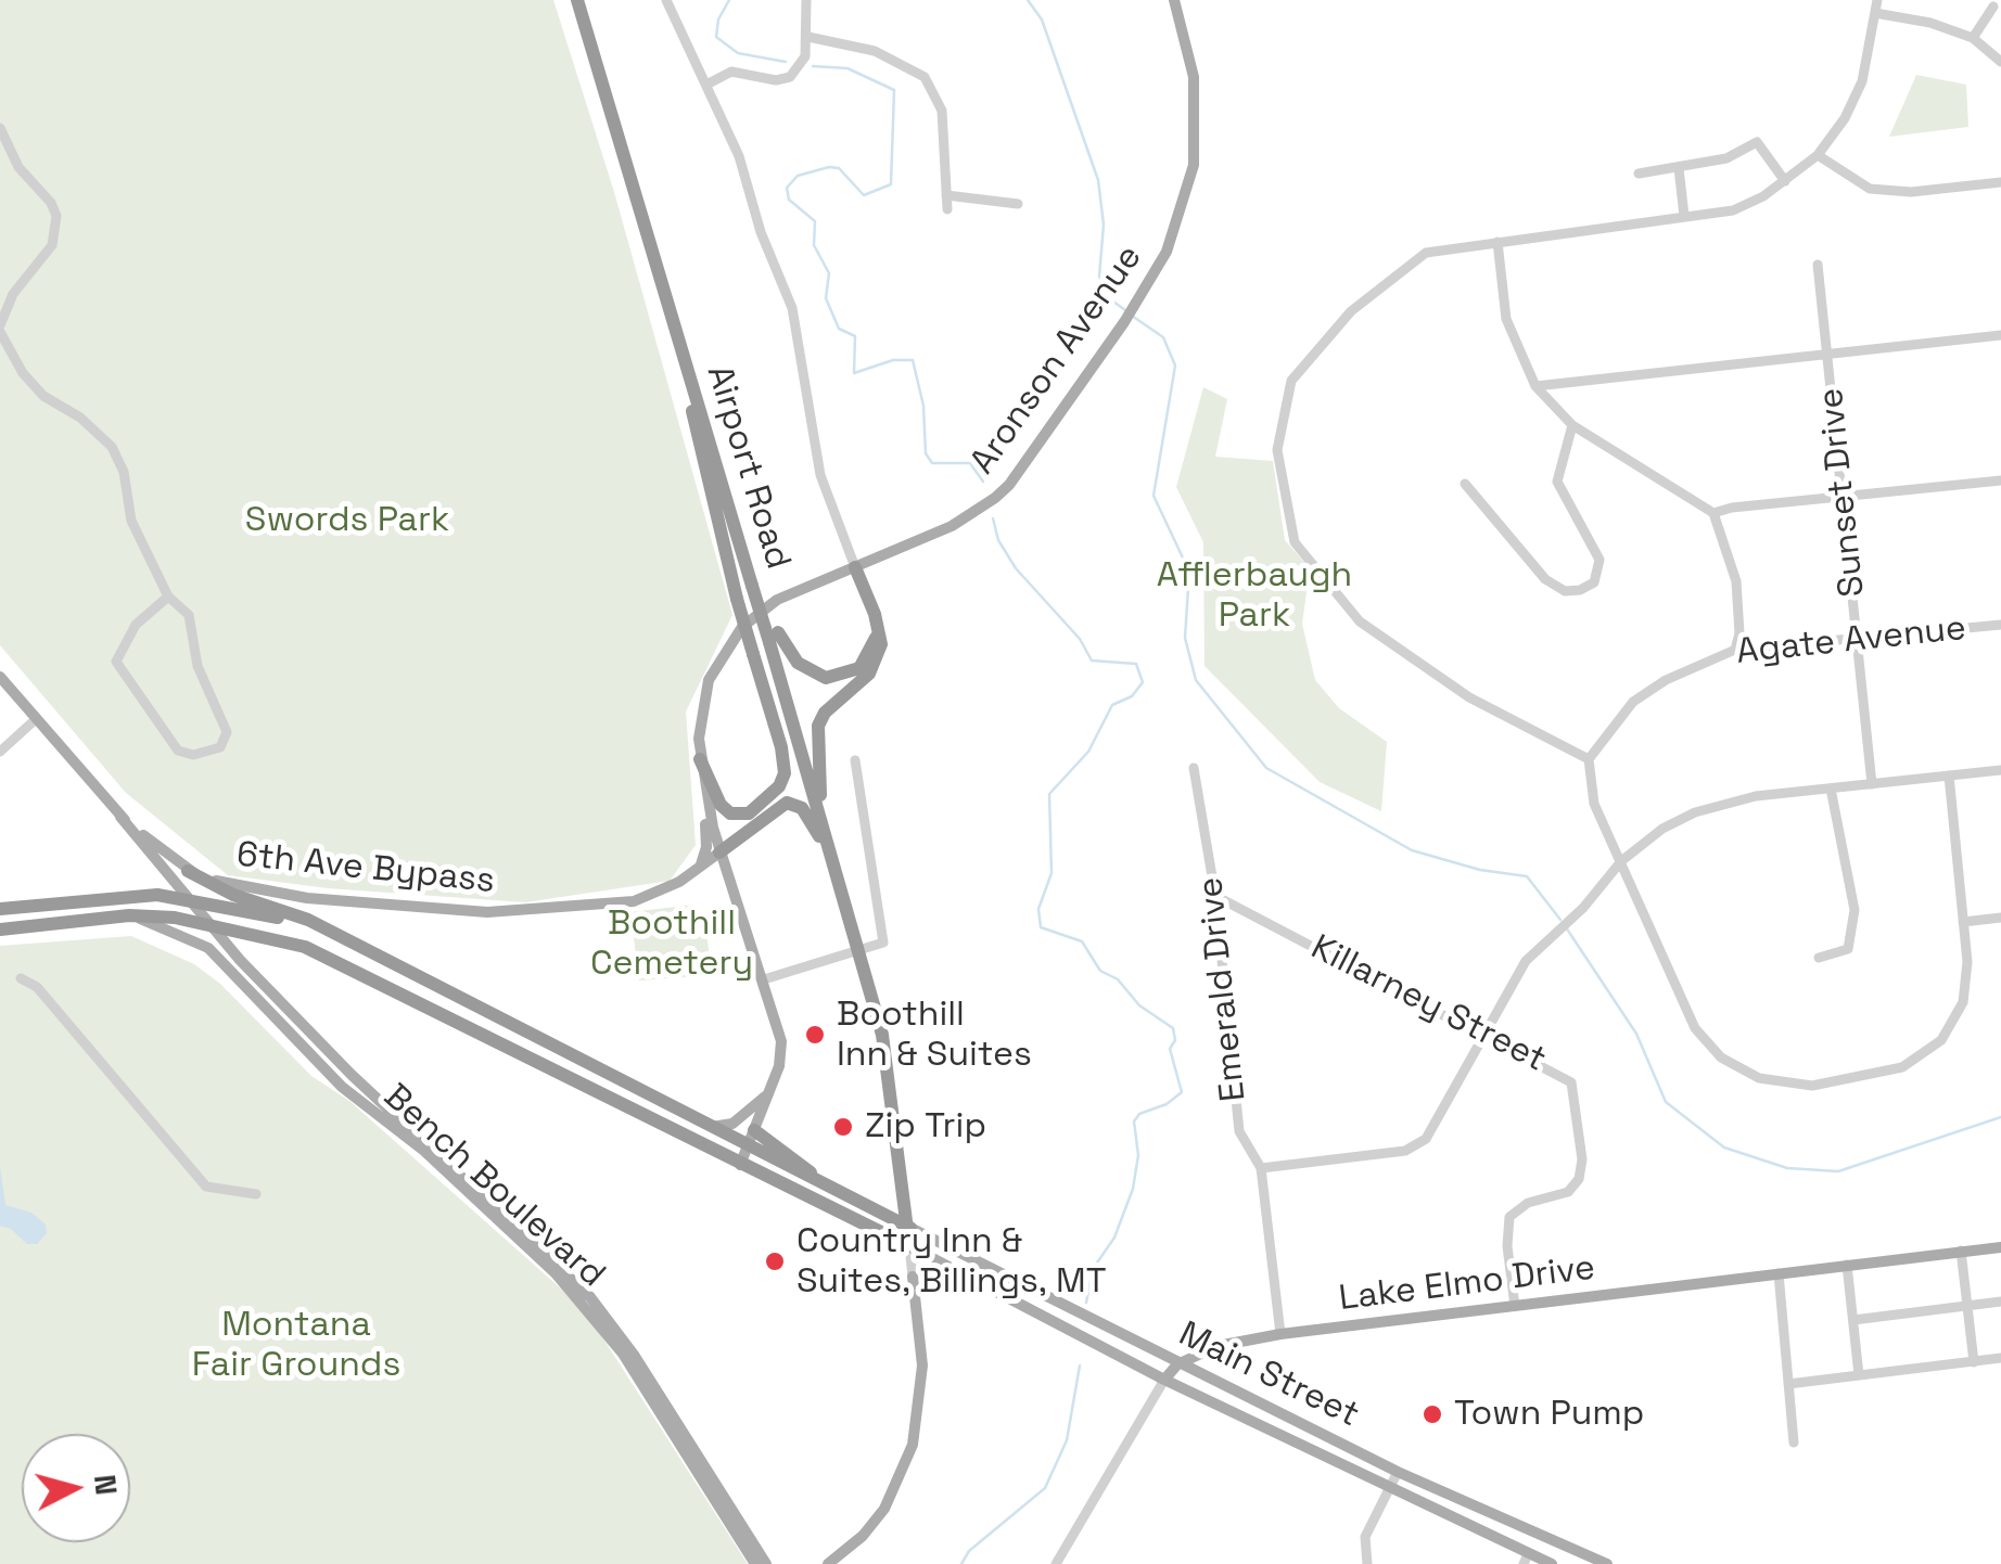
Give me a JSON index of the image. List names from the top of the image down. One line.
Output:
{"streets":{"highway":["Airport Road"],"main road":["Aronson Avenue","6th Ave Bypass","Bench Boulevard","Lake Elmo Drive","Main Street"],"street":["Sunset Drive","Agate Avenue","Emerald Drive","Killarney Street"]},"crossings":[["Aronson Avenue","6th Ave Bypass"],["Airport Road","Main Street"],["Sunset Drive","Agate Avenue"],["Emerald Drive","Killarney Street"],["Emerald Drive","Lake Elmo Drive"],["Killarney Street","Lake Elmo Drive"],["Lake Elmo Drive","Main Street"]],"parks":["Swords Park","Afflerbaugh Park","Boothill Cemetery","Montana Fair Grounds"],"places":["Boothill Inn & Suites","Zip Trip","Country Inn & Suites, Billings, MT","Town Pump"],"north":"right"}
